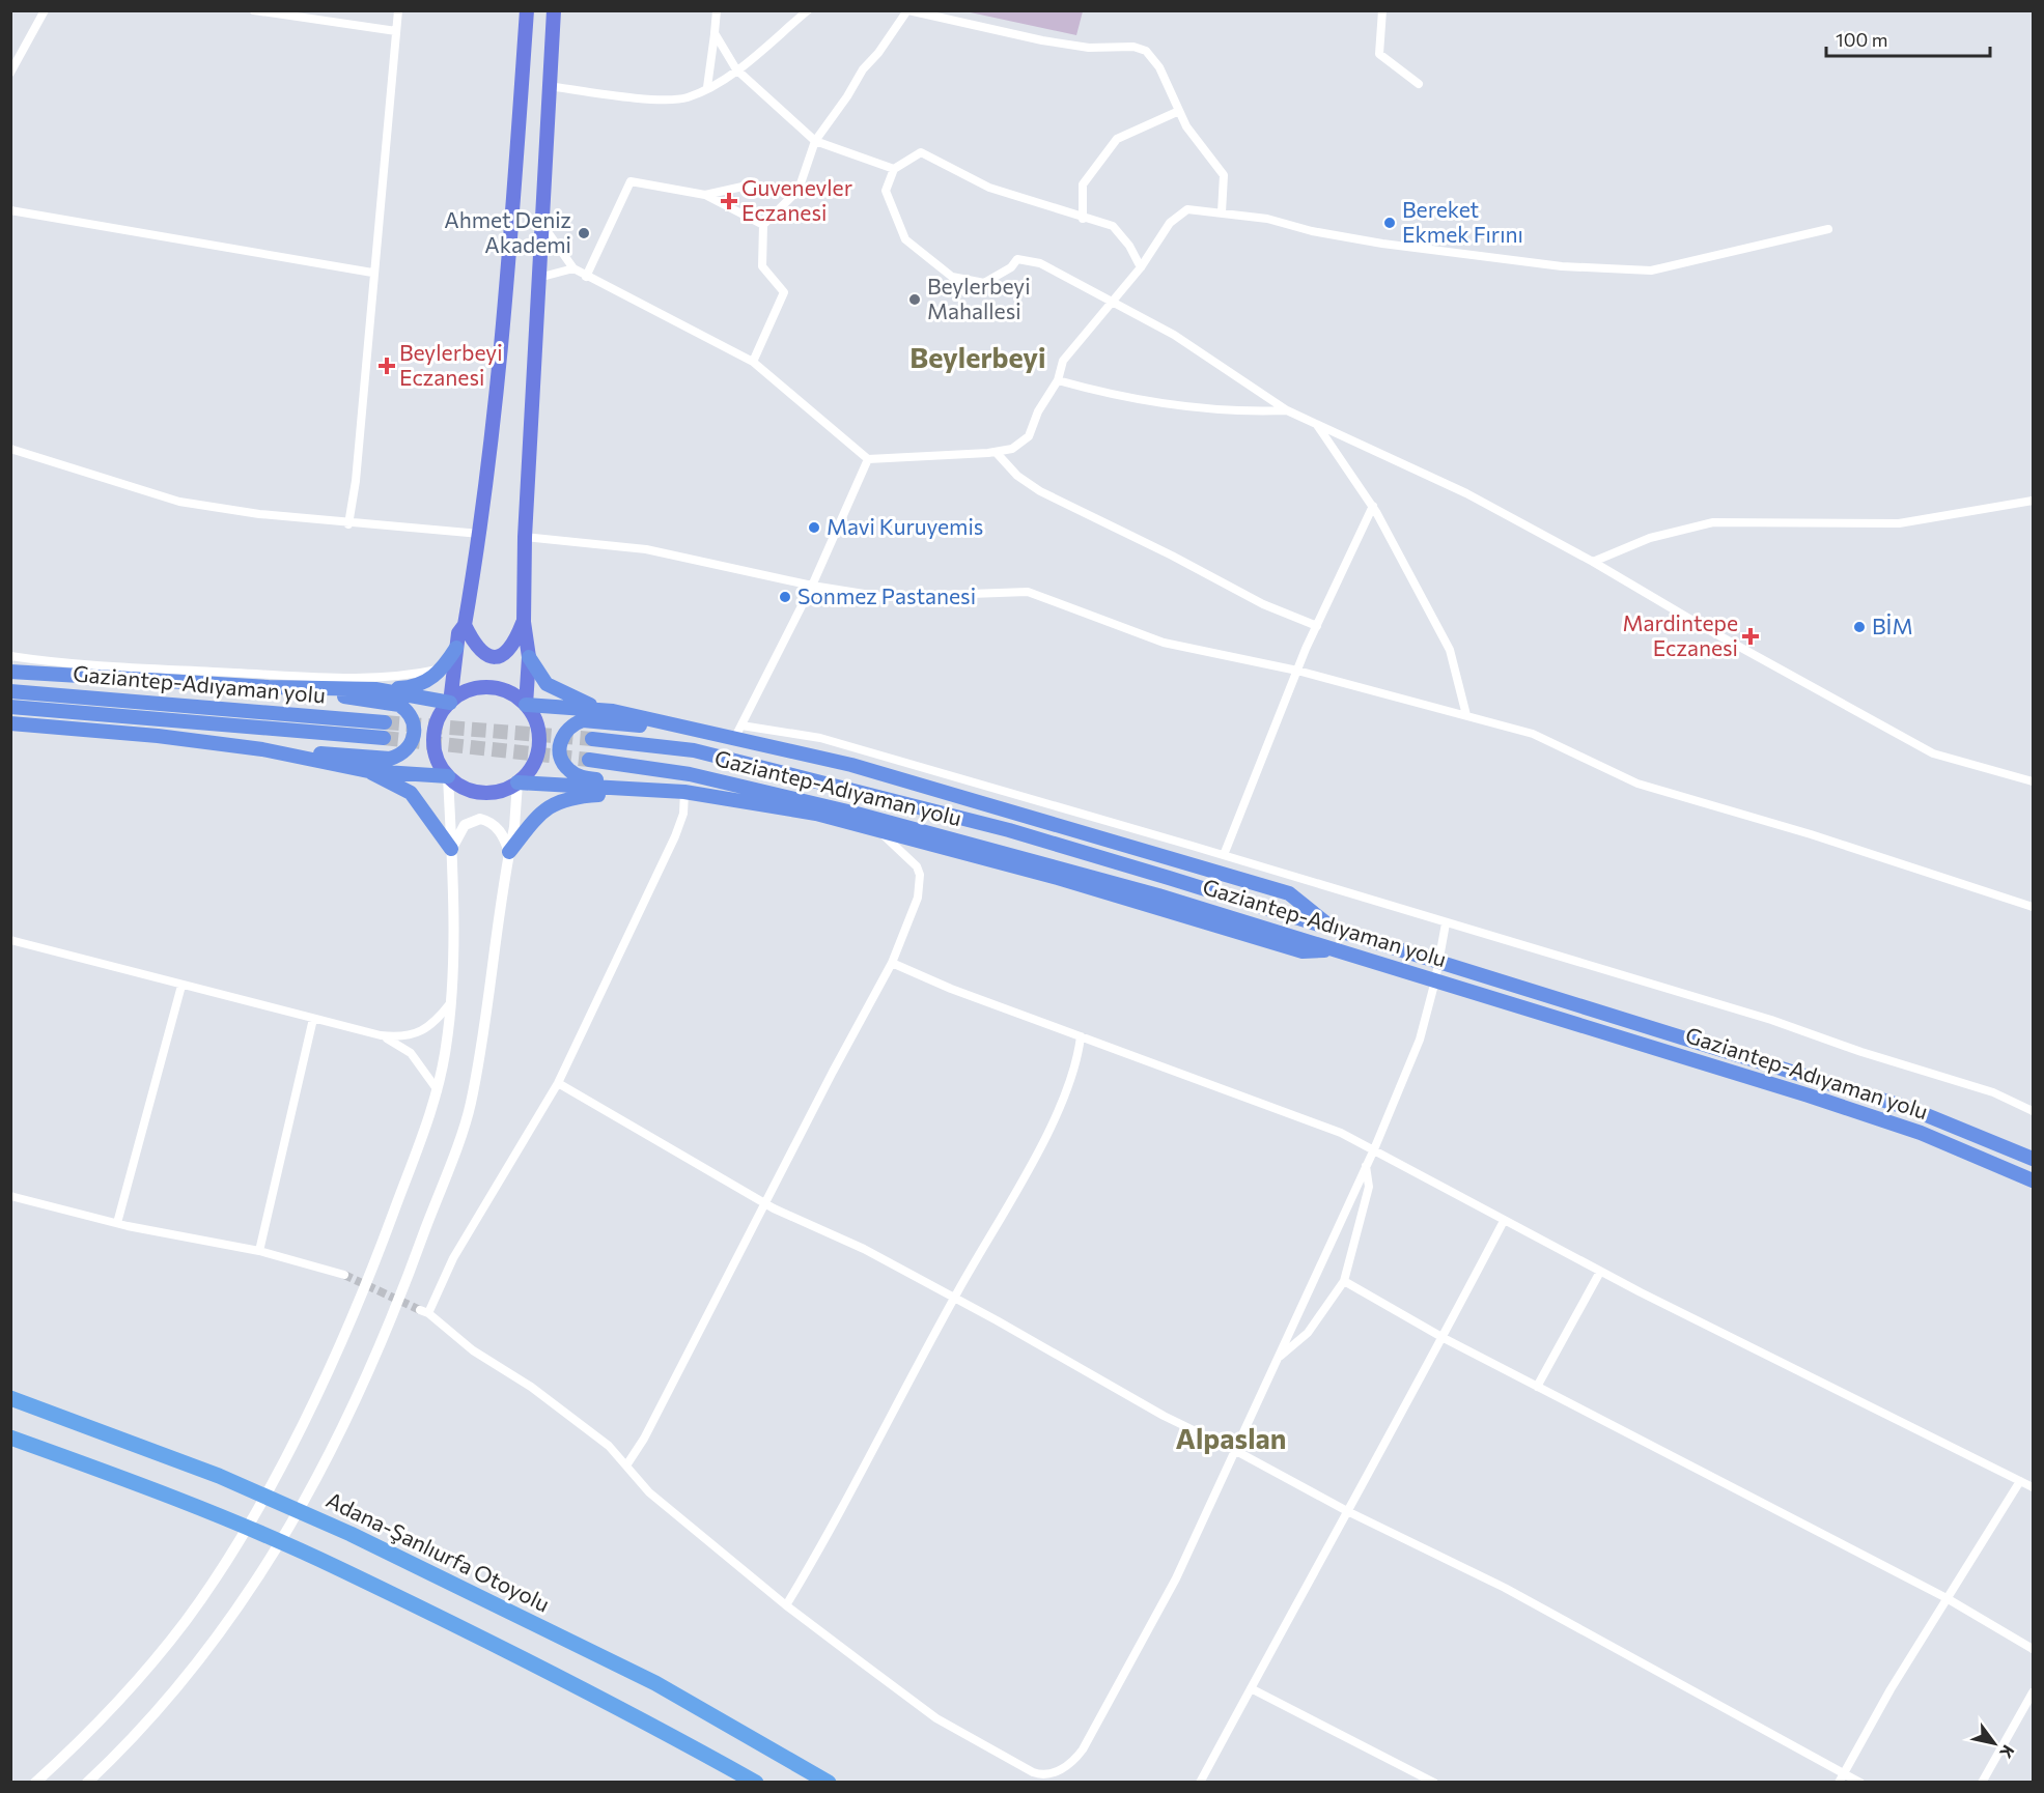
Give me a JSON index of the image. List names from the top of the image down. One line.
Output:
{"streets":{"highway":["Gaziantep-Adıyaman yolu","Adana-Şanlıurfa Otoyolu"]},"districts":["Beylerbeyi","Alpaslan"],"places":{"health":["Guvenevler Eczanesi","Beylerbeyi Eczanesi","Mardintepe Eczanesi"],"other":["Bereket Ekmek Fırını","Ahmet Deniz Akademi","Beylerbeyi Mahallesi","Mavi Kuruyemis","Sonmez Pastanesi","BİM"]},"scale_bar":"100 m","north":"bottom right"}
